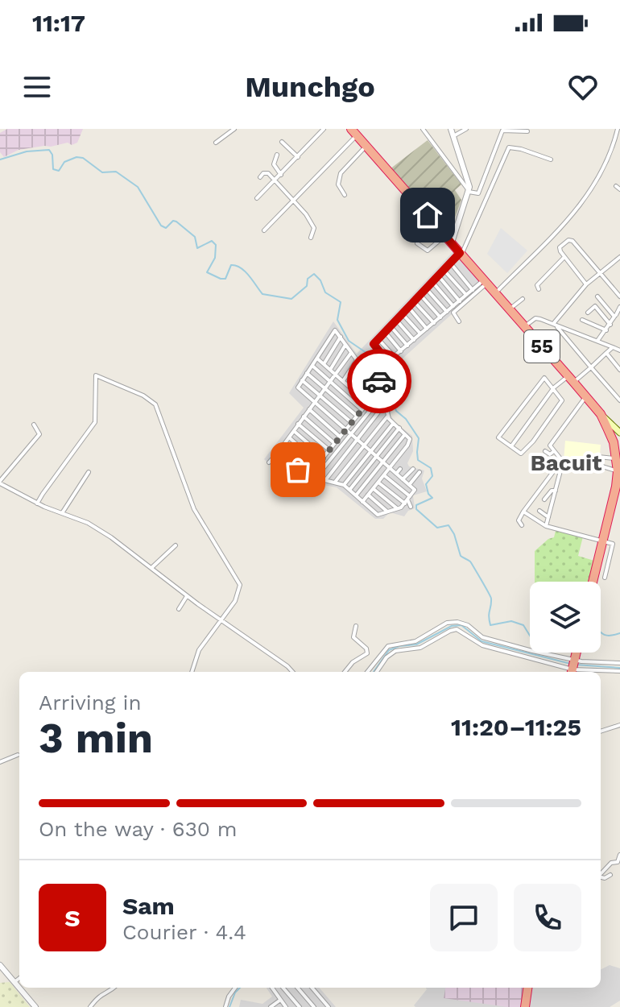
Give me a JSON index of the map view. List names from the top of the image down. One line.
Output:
{"streets":{"highway":["55"]},"districts":["Bacuit"],"page":{"status":"11:17","header":"Munchgo","heading":["3 min","Arriving in","11:20–11:25"],"panel":["Sam","Courier · 4.4"],"bar":"On the way · 630 m","round":"S"}}
